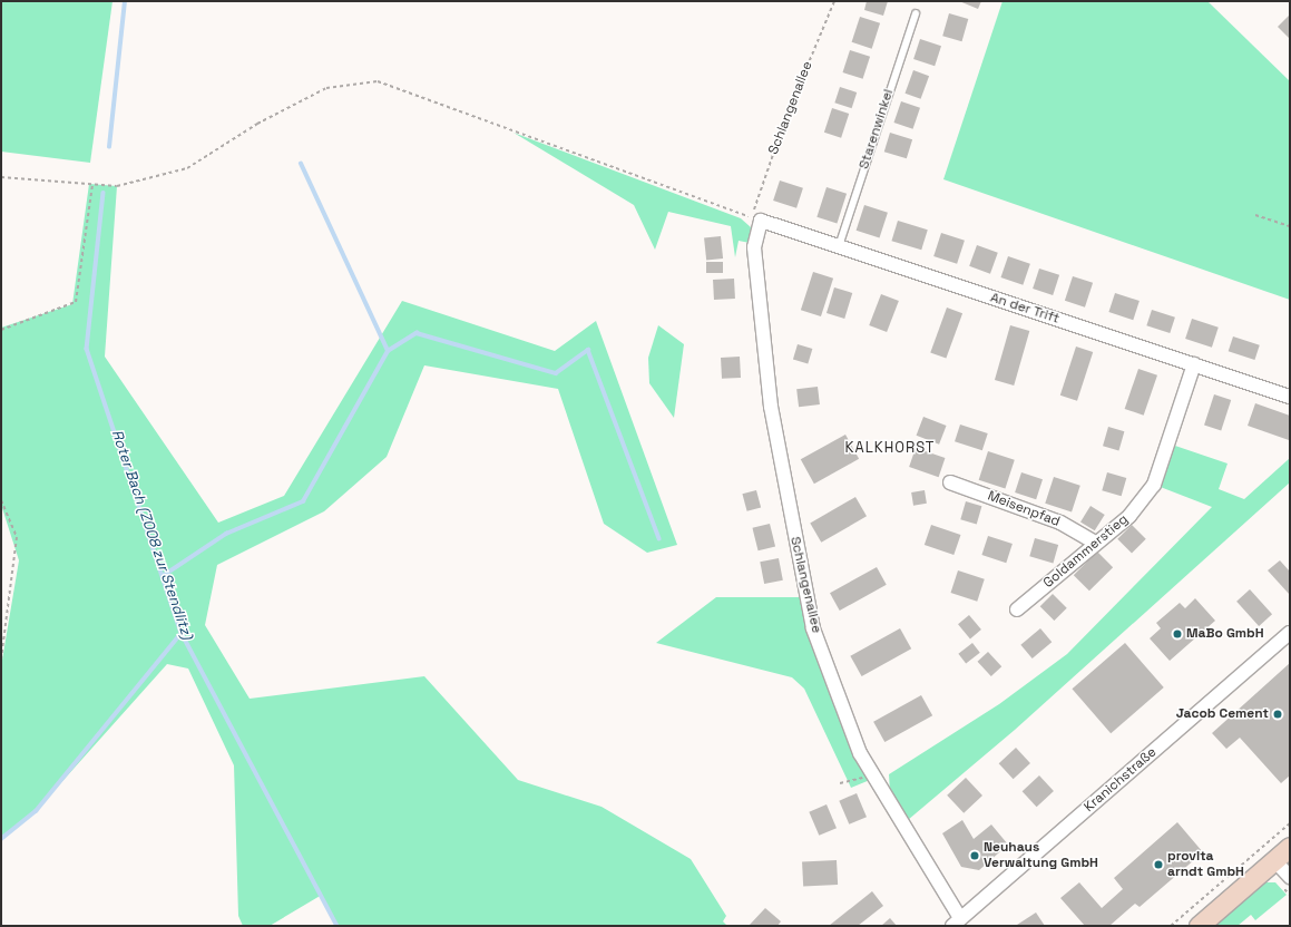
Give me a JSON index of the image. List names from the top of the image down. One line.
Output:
{"streets":{"street":["Schlangenallee","An der Trift","Meisenpfad","Goldammerstieg","Kranichstraße"],"lane":["Starenwinkel"]},"crossings":[["Schlangenallee","An der Trift"],["Schlangenallee","Kranichstraße"],["Starenwinkel","An der Trift"],["An der Trift","Goldammerstieg"],["Meisenpfad","Goldammerstieg"]],"districts":["KALKHORST"],"water":["Roter Bach (Z008 zur Stendlitz)"],"places":["MaBo GmbH","Jacob Cement","Neuhaus Verwaltung GmbH","provita arndt GmbH"]}
